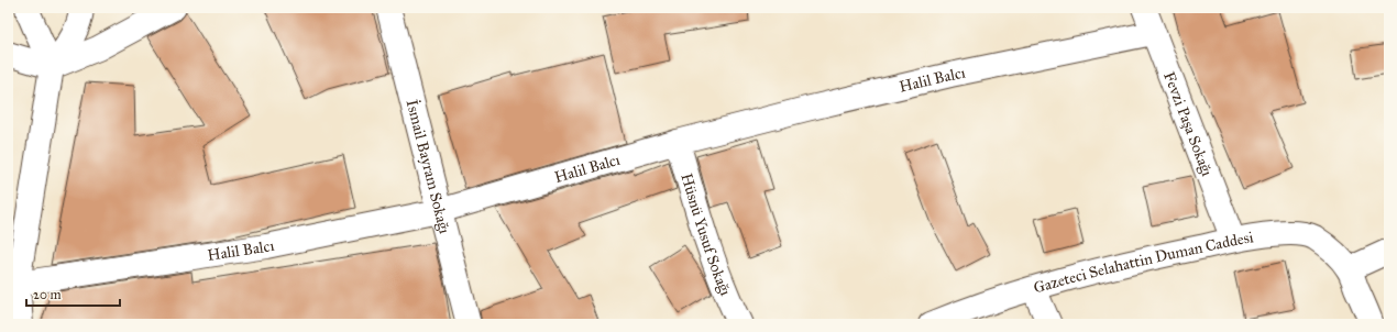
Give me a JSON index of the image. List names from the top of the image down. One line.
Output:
{"streets":{"street":["Halil Balcı","Fevzi Paşa Sokağı","İsmail Bayram Sokağı","Hüsnü Yusuf Sokağı","Gazeteci Selahattin Duman Caddesi"]},"crossings":[["Halil Balcı","Fevzi Paşa Sokağı"],["Halil Balcı","İsmail Bayram Sokağı"],["Halil Balcı","Hüsnü Yusuf Sokağı"],["Fevzi Paşa Sokağı","Gazeteci Selahattin Duman Caddesi"]],"scale_bar":"20 m"}
